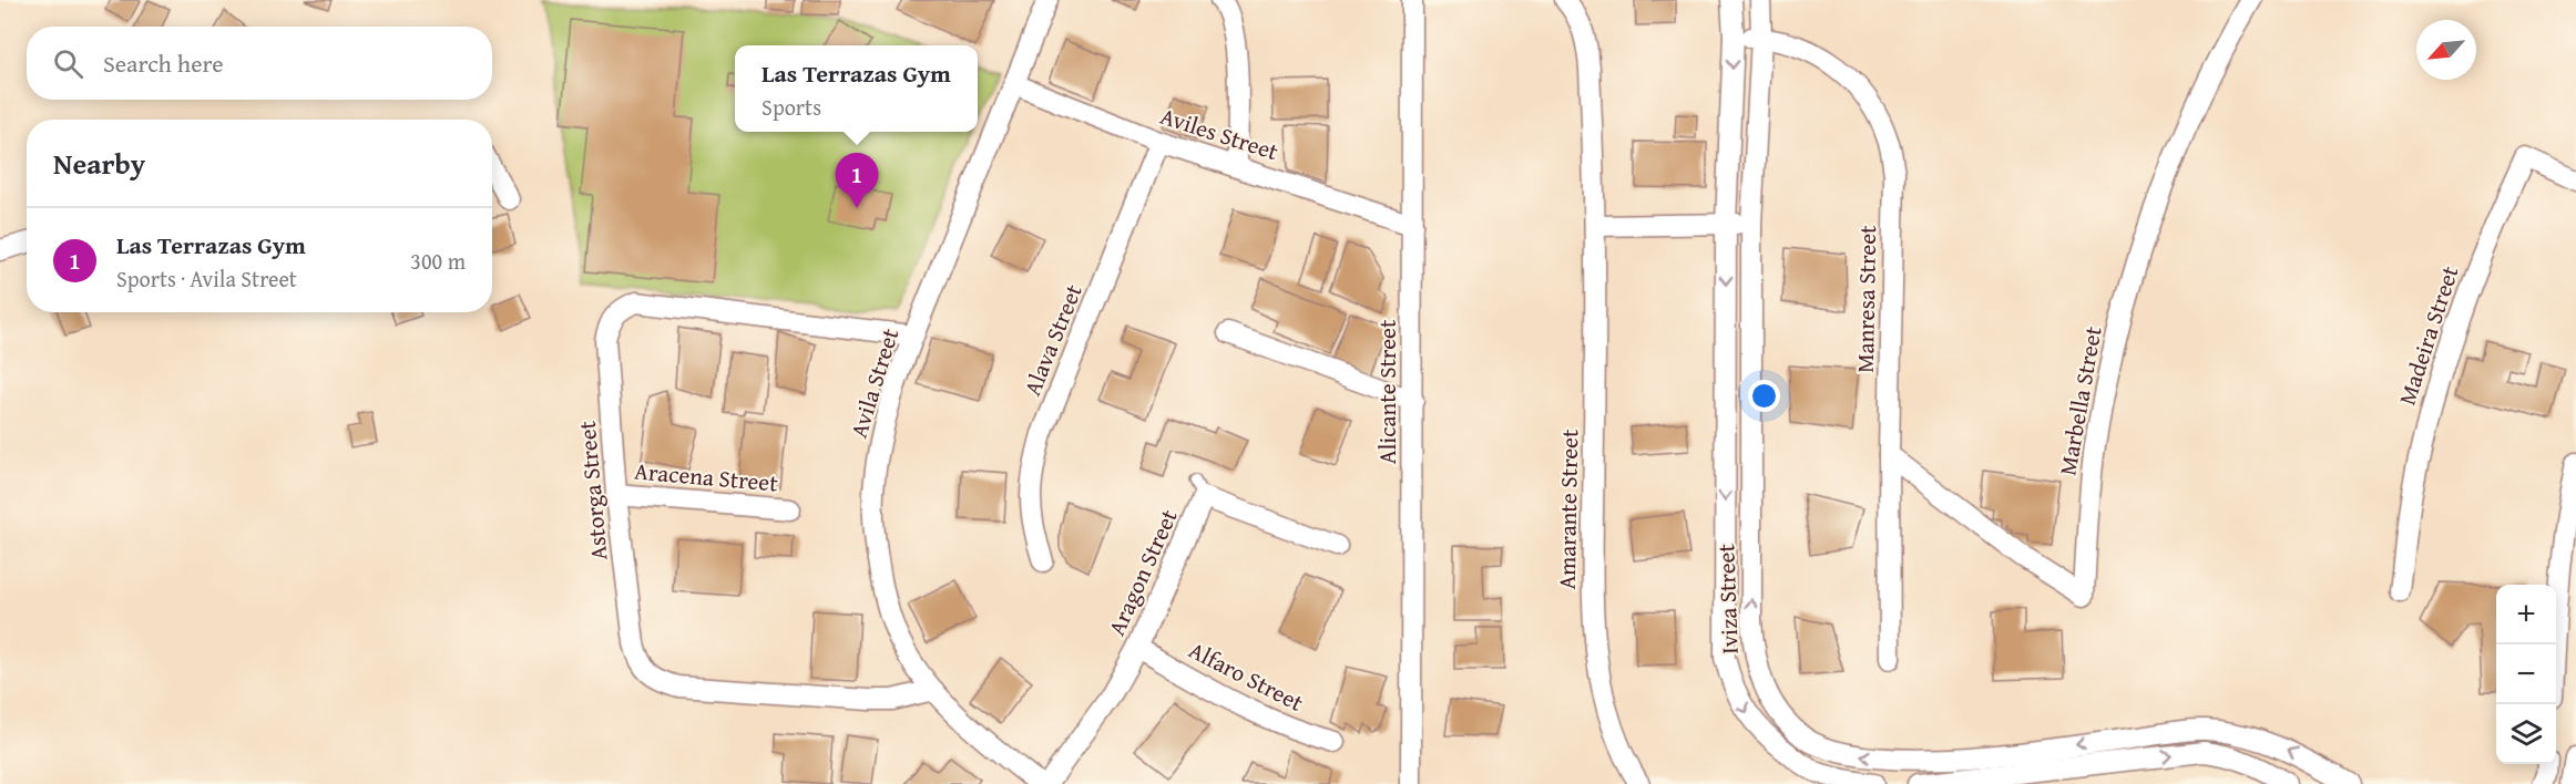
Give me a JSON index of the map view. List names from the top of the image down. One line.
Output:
{"streets":{"street":["Aviles Street","Manresa Street","Madeira Street","Alava Street","Avila Street","Alicante Street","Marbella Street","Aracena Street","Astorga Street","Amarante Street","Aragon Street","Iviza Street","Alfaro Street"]},"crossings":[["Aviles Street","Alava Street"],["Aviles Street","Avila Street"],["Aviles Street","Alicante Street"],["Manresa Street","Marbella Street"],["Manresa Street","Iviza Street"],["Avila Street","Astorga Street"],["Aracena Street","Astorga Street"],["Aragon Street","Alfaro Street"]],"north":"bottom left","page":{"search":"Search here","popup":["Las Terrazas Gym","Sports"],"heading":"Nearby","pins":"1","list":[{"mark":"1","name":"Las Terrazas Gym","note":"Sports · Avila Street","value":"300 m"}],"map_buttons":["+","−"]}}
